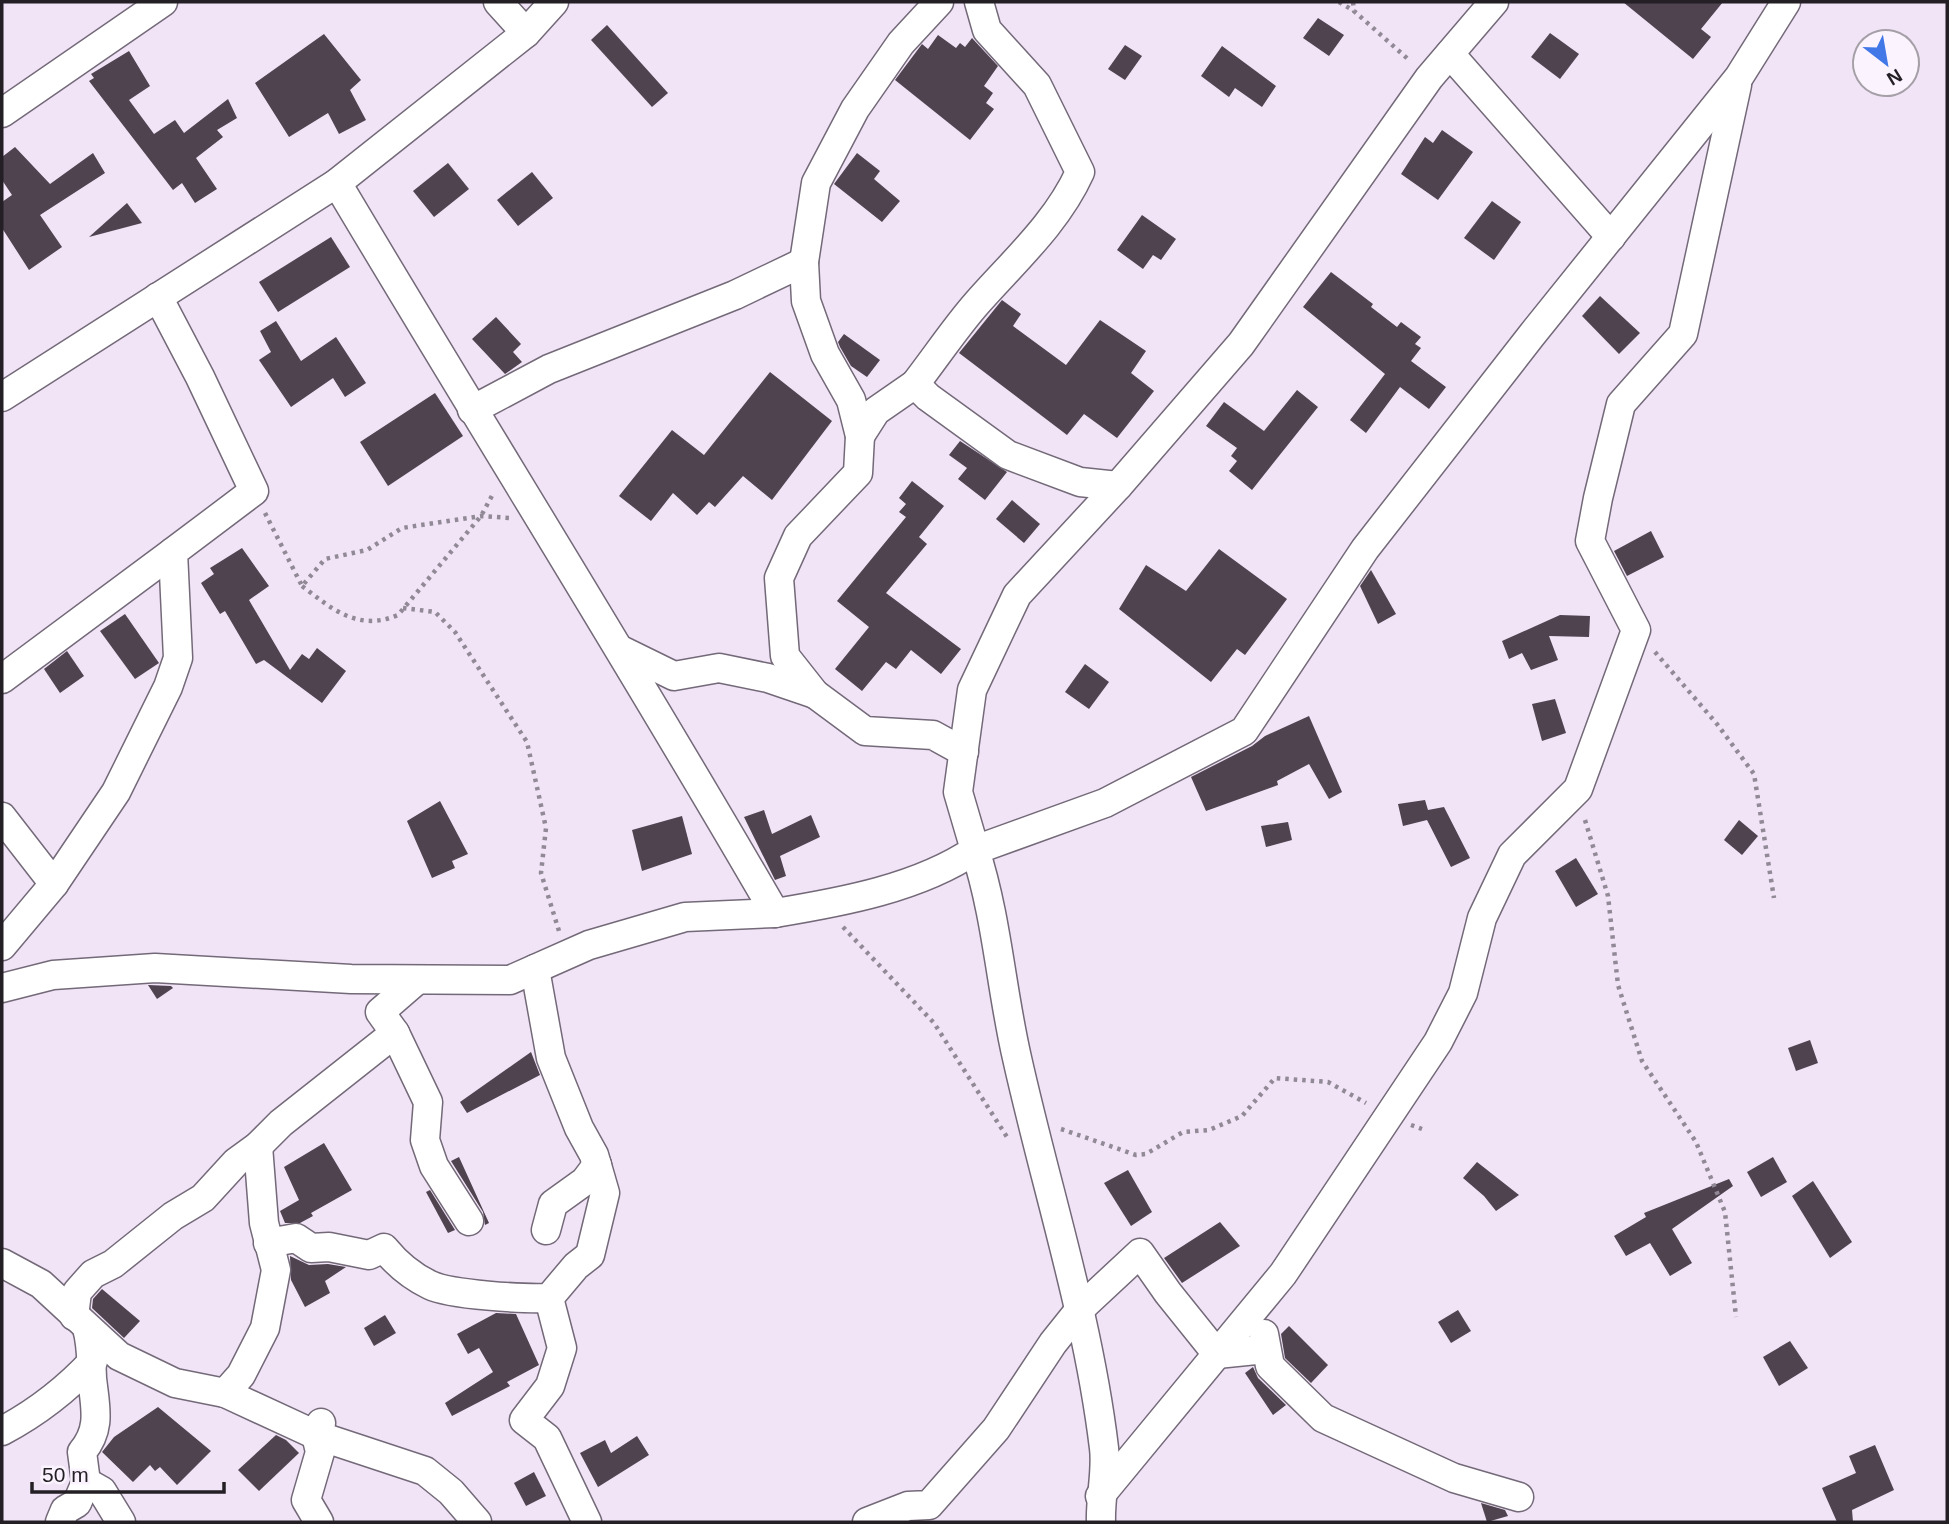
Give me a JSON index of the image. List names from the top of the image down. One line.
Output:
{"scale_bar":"50 m","north":"bottom right"}
